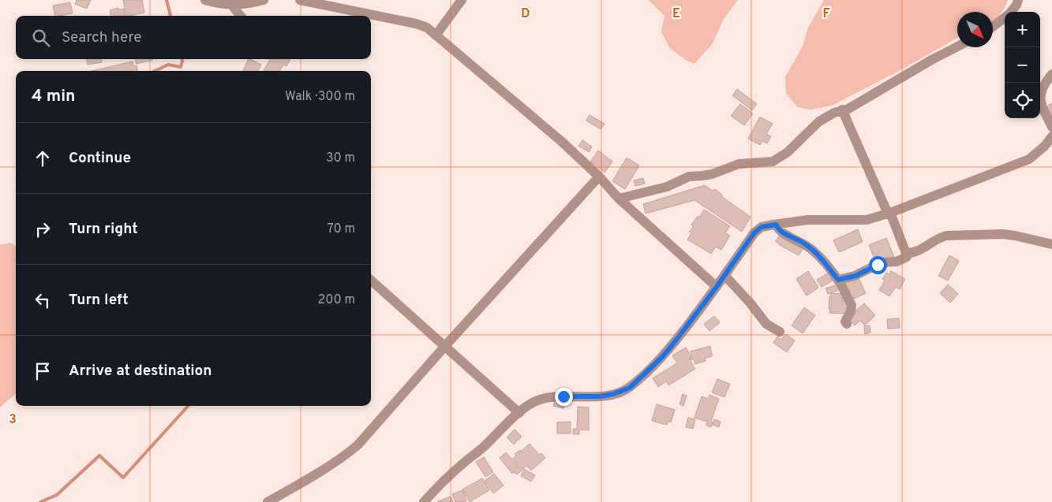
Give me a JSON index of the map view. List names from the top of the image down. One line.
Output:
{"north":"bottom right","page":{"map_buttons":["+","−"],"search":"Search here","heading":["4 min","Walk · 300 m"],"list":[["Continue","30 m"],["Turn right","70 m"],["Turn left","200 m"],"Arrive at destination"]},"grid":{"columns":["D","E","F"],"rows":["3"]}}
